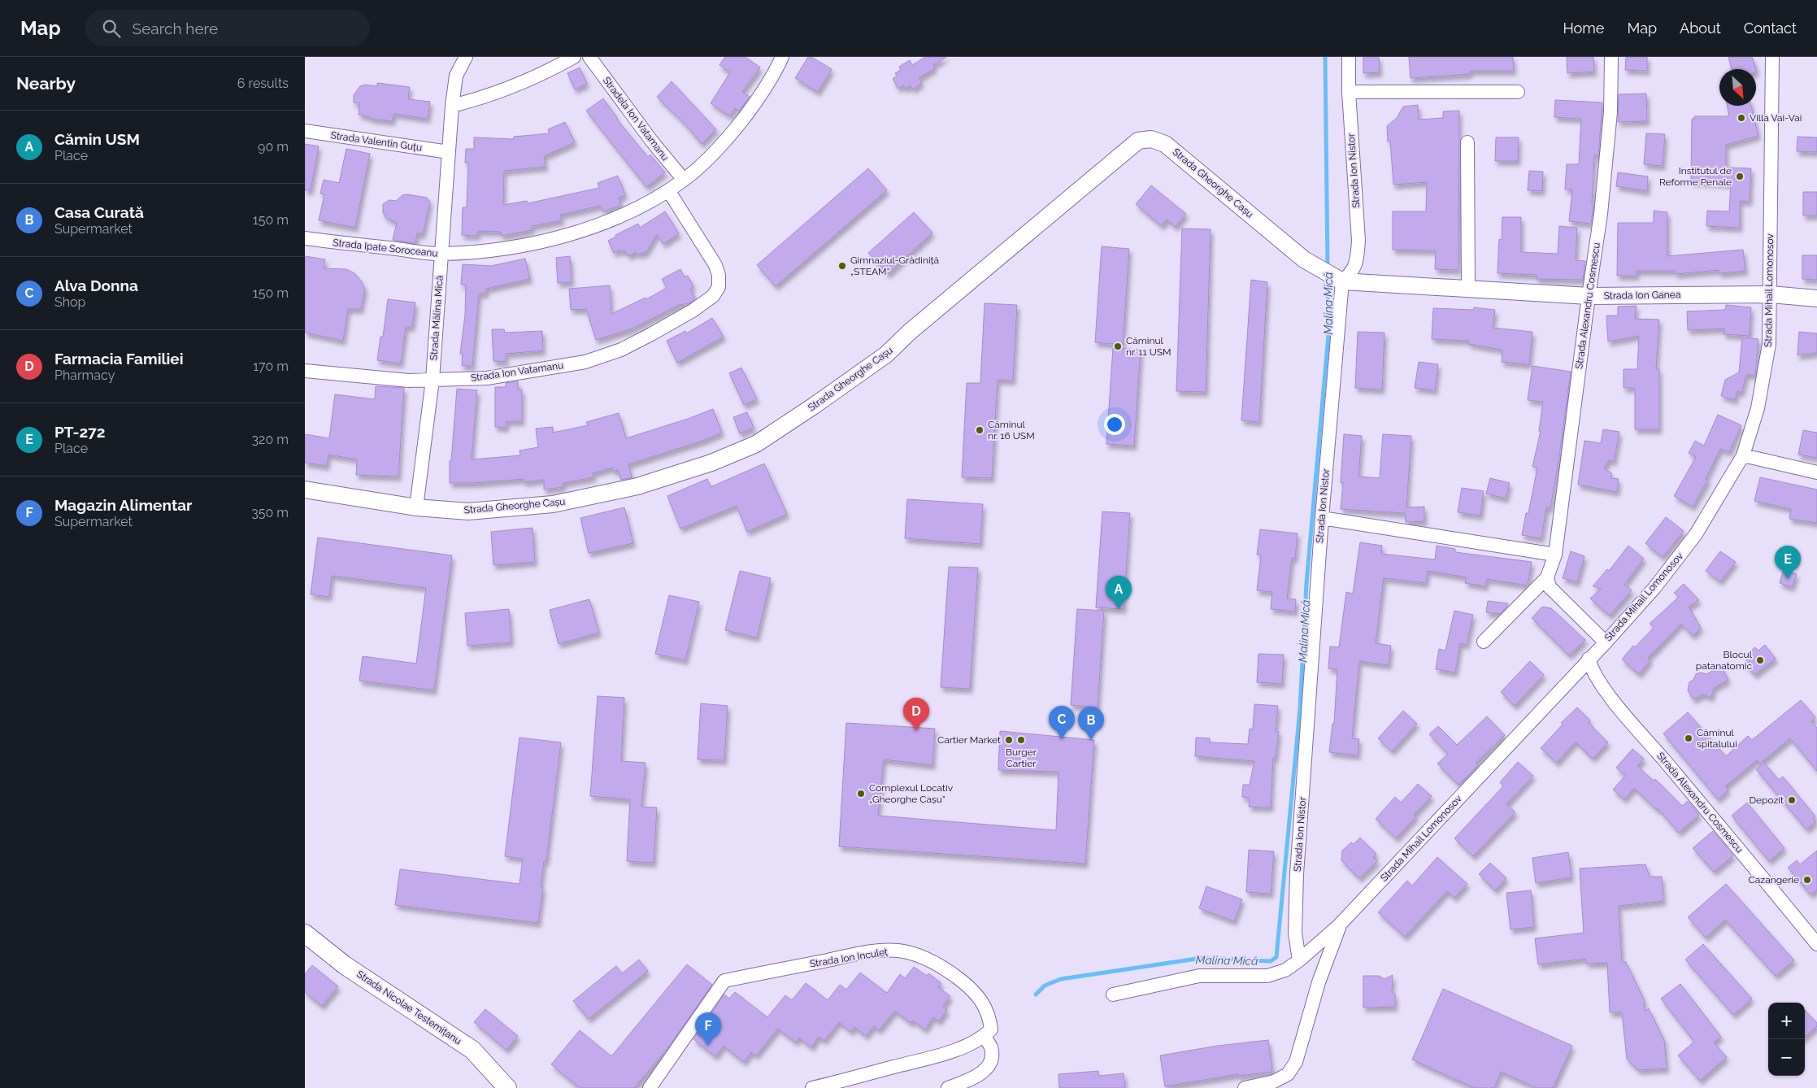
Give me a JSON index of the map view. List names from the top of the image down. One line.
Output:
{"streets":{"main road":["Strada Nicolae Testemițanu"],"street":["Stradela Ion Vatamanu","Strada Valentin Guțu","Strada Ion Nistor","Strada Gheorghe Cașu","Strada Ipate Soroceanu","Strada Mihail Lomonosov","Strada Ion Ganea","Strada Alexandru Cosmescu","Strada Mălina Mică","Strada Ion Vatamanu","Strada Ion Inculeț"]},"crossings":[["Stradela Ion Vatamanu","Strada Ipate Soroceanu"],["Strada Valentin Guțu","Strada Mălina Mică"],["Strada Ion Nistor","Strada Gheorghe Cașu"],["Strada Ion Nistor","Strada Mihail Lomonosov"],["Strada Ion Nistor","Strada Ion Ganea"],["Strada Gheorghe Cașu","Strada Ion Ganea"],["Strada Gheorghe Cașu","Strada Mălina Mică"],["Strada Ipate Soroceanu","Strada Mălina Mică"],["Strada Ipate Soroceanu","Strada Ion Vatamanu"],["Strada Mihail Lomonosov","Strada Ion Ganea"],["Strada Mihail Lomonosov","Strada Alexandru Cosmescu"],["Strada Ion Ganea","Strada Alexandru Cosmescu"],["Strada Mălina Mică","Strada Ion Vatamanu"]],"water":["Malina Mică"],"places":["Villa Vai-Vai","Institutul de Reforme Penale","Gimnaziul-Grădiniță „STEAM”","Căminul nr. 11 USM","Căminul nr. 16 USM","Blocul patanatomic","Căminul spitalului","Cartier Market","Burger Cartier","Complexul Locativ „Gheorghe Cașu”","Depozit","Cazangerie"],"north":"bottom right","page":{"header":"Map","search":"Search here","nav":["Home","Map","About","Contact"],"heading":["Nearby","6 results"],"list":[{"mark":"A","name":"Cămin USM","note":"Place","value":"90 m"},{"mark":"B","name":"Casa Curată","note":"Supermarket","value":"150 m"},{"mark":"C","name":"Alva Donna","note":"Shop","value":"150 m"},{"mark":"D","name":"Farmacia Familiei","note":"Pharmacy","value":"170 m"},{"mark":"E","name":"PT-272","note":"Place","value":"320 m"},{"mark":"F","name":"Magazin Alimentar","note":"Supermarket","value":"350 m"}],"pins":["E","A","D","C","B","F"],"map_buttons":["+","−"]}}
